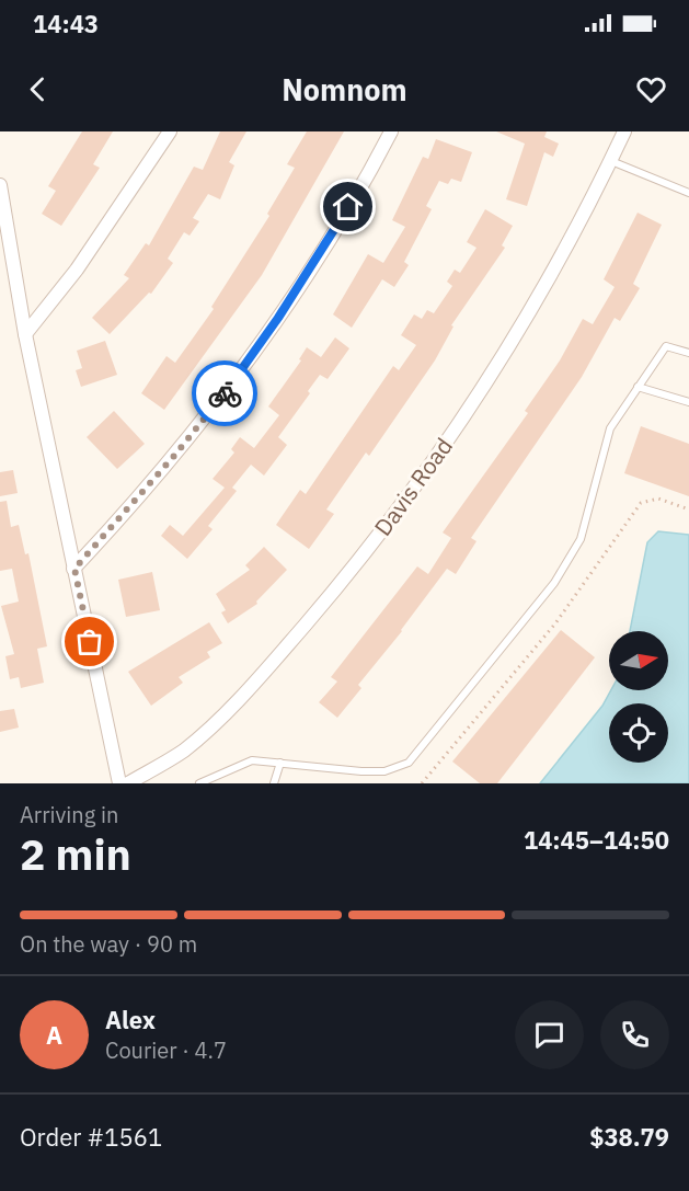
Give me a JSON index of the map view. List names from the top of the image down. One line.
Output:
{"streets":{"street":["Davis Road"]},"north":"right","page":{"status":"14:43","header":"Nomnom","heading":["2 min","Arriving in","14:45–14:50"],"panel":["Alex","Courier · 4.7","Order #1561","$38.79"],"bar":"On the way · 90 m","round":"A"}}
